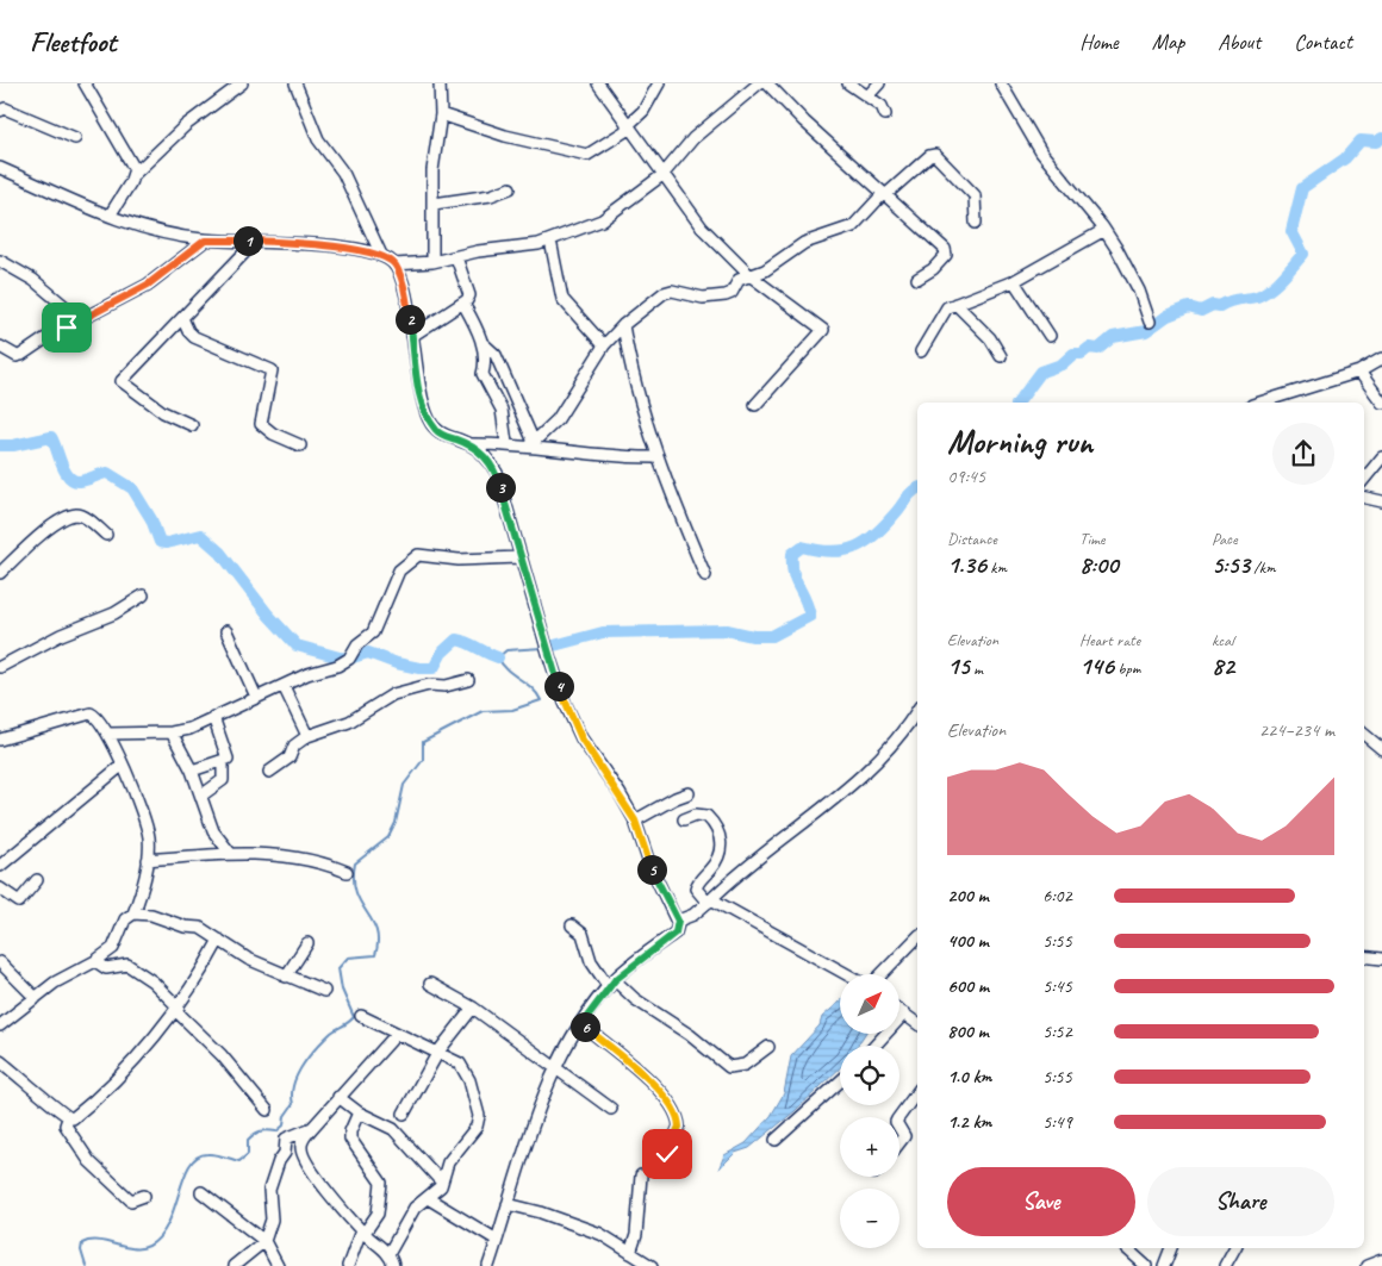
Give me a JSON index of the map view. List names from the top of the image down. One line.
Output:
{"north":"top right","page":{"header":"Fleetfoot","nav":["Home","Map","About","Contact"],"pins":["1","2","3","4","5","6"],"heading":["Morning run","09:45"],"stats":[["Distance","1.36 km"],["Time","8:00"],["Pace","5:53 /km"],["Elevation","15 m"],["Heart rate","146 bpm"],["kcal","82"]],"chart":["Elevation","224–234 m"],"list":[{"name":"200 m","note":"6:02"},{"name":"400 m","note":"5:55"},{"name":"600 m","note":"5:45"},{"name":"800 m","note":"5:52"},{"name":"1.0 km","note":"5:55"},{"name":"1.2 km","note":"5:49"}],"map_buttons":["+","−"],"buttons":["Save","Share"]}}
